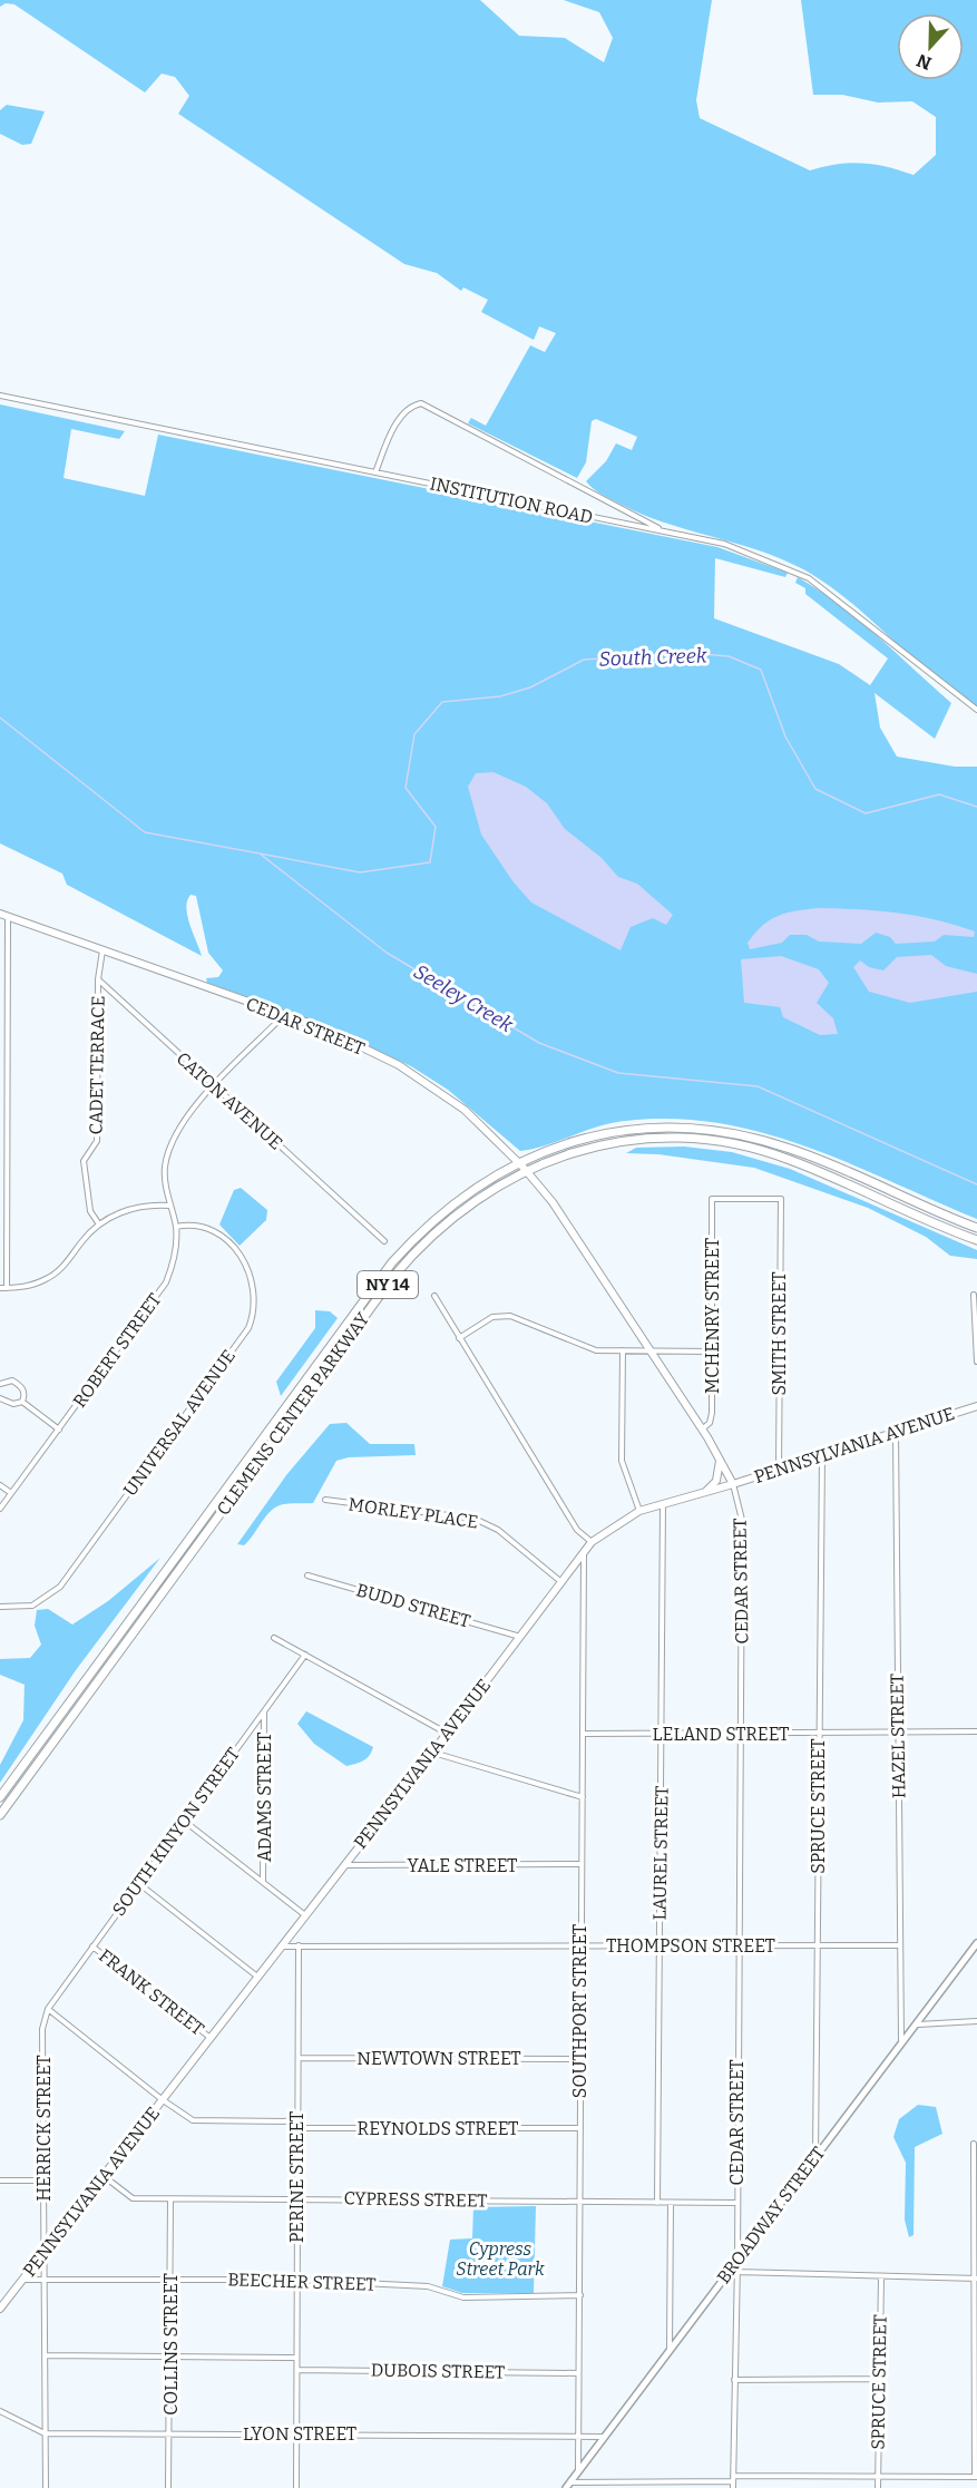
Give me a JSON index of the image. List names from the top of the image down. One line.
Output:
{"streets":{"main road":["CEDAR STREET","NY 14","CLEMENS CENTER PARKWAY","PENNSYLVANIA AVENUE"],"street":["INSTITUTION ROAD","CADET TERRACE","CATON AVENUE","MCHENRY STREET","SMITH STREET","ROBERT STREET","UNIVERSAL AVENUE","MORLEY PLACE","BUDD STREET","LELAND STREET","HAZEL STREET","ADAMS STREET","SPRUCE STREET","SOUTH KINYON STREET","LAUREL STREET","YALE STREET","THOMPSON STREET","FRANK STREET","SOUTHPORT STREET","NEWTOWN STREET","HERRICK STREET","REYNOLDS STREET","PERINE STREET","CYPRESS STREET","BROADWAY STREET","BEECHER STREET","COLLINS STREET","DUBOIS STREET","LYON STREET"]},"crossings":[["CEDAR STREET","MCHENRY STREET"],["CEDAR STREET","ROBERT STREET"],["CEDAR STREET","CLEMENS CENTER PARKWAY"],["CEDAR STREET","PENNSYLVANIA AVENUE"],["CEDAR STREET","LELAND STREET"],["CEDAR STREET","THOMPSON STREET"],["CEDAR STREET","CYPRESS STREET"],["CEDAR STREET","BROADWAY STREET"],["CADET TERRACE","CATON AVENUE"],["CATON AVENUE","ROBERT STREET"],["MCHENRY STREET","SMITH STREET"],["SMITH STREET","PENNSYLVANIA AVENUE"],["ROBERT STREET","UNIVERSAL AVENUE"],["PENNSYLVANIA AVENUE","MORLEY PLACE"],["PENNSYLVANIA AVENUE","BUDD STREET"],["PENNSYLVANIA AVENUE","HAZEL STREET"],["PENNSYLVANIA AVENUE","SPRUCE STREET"],["PENNSYLVANIA AVENUE","LAUREL STREET"],["PENNSYLVANIA AVENUE","YALE STREET"],["PENNSYLVANIA AVENUE","THOMPSON STREET"],["PENNSYLVANIA AVENUE","FRANK STREET"],["PENNSYLVANIA AVENUE","SOUTHPORT STREET"],["PENNSYLVANIA AVENUE","HERRICK STREET"],["PENNSYLVANIA AVENUE","CYPRESS STREET"],["PENNSYLVANIA AVENUE","BEECHER STREET"],["LELAND STREET","HAZEL STREET"],["LELAND STREET","SPRUCE STREET"],["LELAND STREET","LAUREL STREET"],["LELAND STREET","SOUTHPORT STREET"],["HAZEL STREET","THOMPSON STREET"],["HAZEL STREET","BROADWAY STREET"],["ADAMS STREET","SOUTH KINYON STREET"],["SPRUCE STREET","THOMPSON STREET"],["SPRUCE STREET","BROADWAY STREET"],["SOUTH KINYON STREET","FRANK STREET"],["SOUTH KINYON STREET","HERRICK STREET"],["LAUREL STREET","THOMPSON STREET"],["LAUREL STREET","CYPRESS STREET"],["YALE STREET","SOUTHPORT STREET"],["THOMPSON STREET","SOUTHPORT STREET"],["THOMPSON STREET","PERINE STREET"],["SOUTHPORT STREET","NEWTOWN STREET"],["SOUTHPORT STREET","REYNOLDS STREET"],["SOUTHPORT STREET","CYPRESS STREET"],["SOUTHPORT STREET","BROADWAY STREET"],["SOUTHPORT STREET","BEECHER STREET"],["SOUTHPORT STREET","DUBOIS STREET"],["SOUTHPORT STREET","LYON STREET"],["NEWTOWN STREET","PERINE STREET"],["HERRICK STREET","BEECHER STREET"],["HERRICK STREET","LYON STREET"],["REYNOLDS STREET","PERINE STREET"],["PERINE STREET","CYPRESS STREET"],["PERINE STREET","BEECHER STREET"],["PERINE STREET","DUBOIS STREET"],["PERINE STREET","LYON STREET"],["CYPRESS STREET","COLLINS STREET"],["BROADWAY STREET","LYON STREET"],["BEECHER STREET","COLLINS STREET"],["COLLINS STREET","LYON STREET"]],"water":["South Creek","Seeley Creek"],"parks":["Cypress Street Park"],"north":"bottom"}
